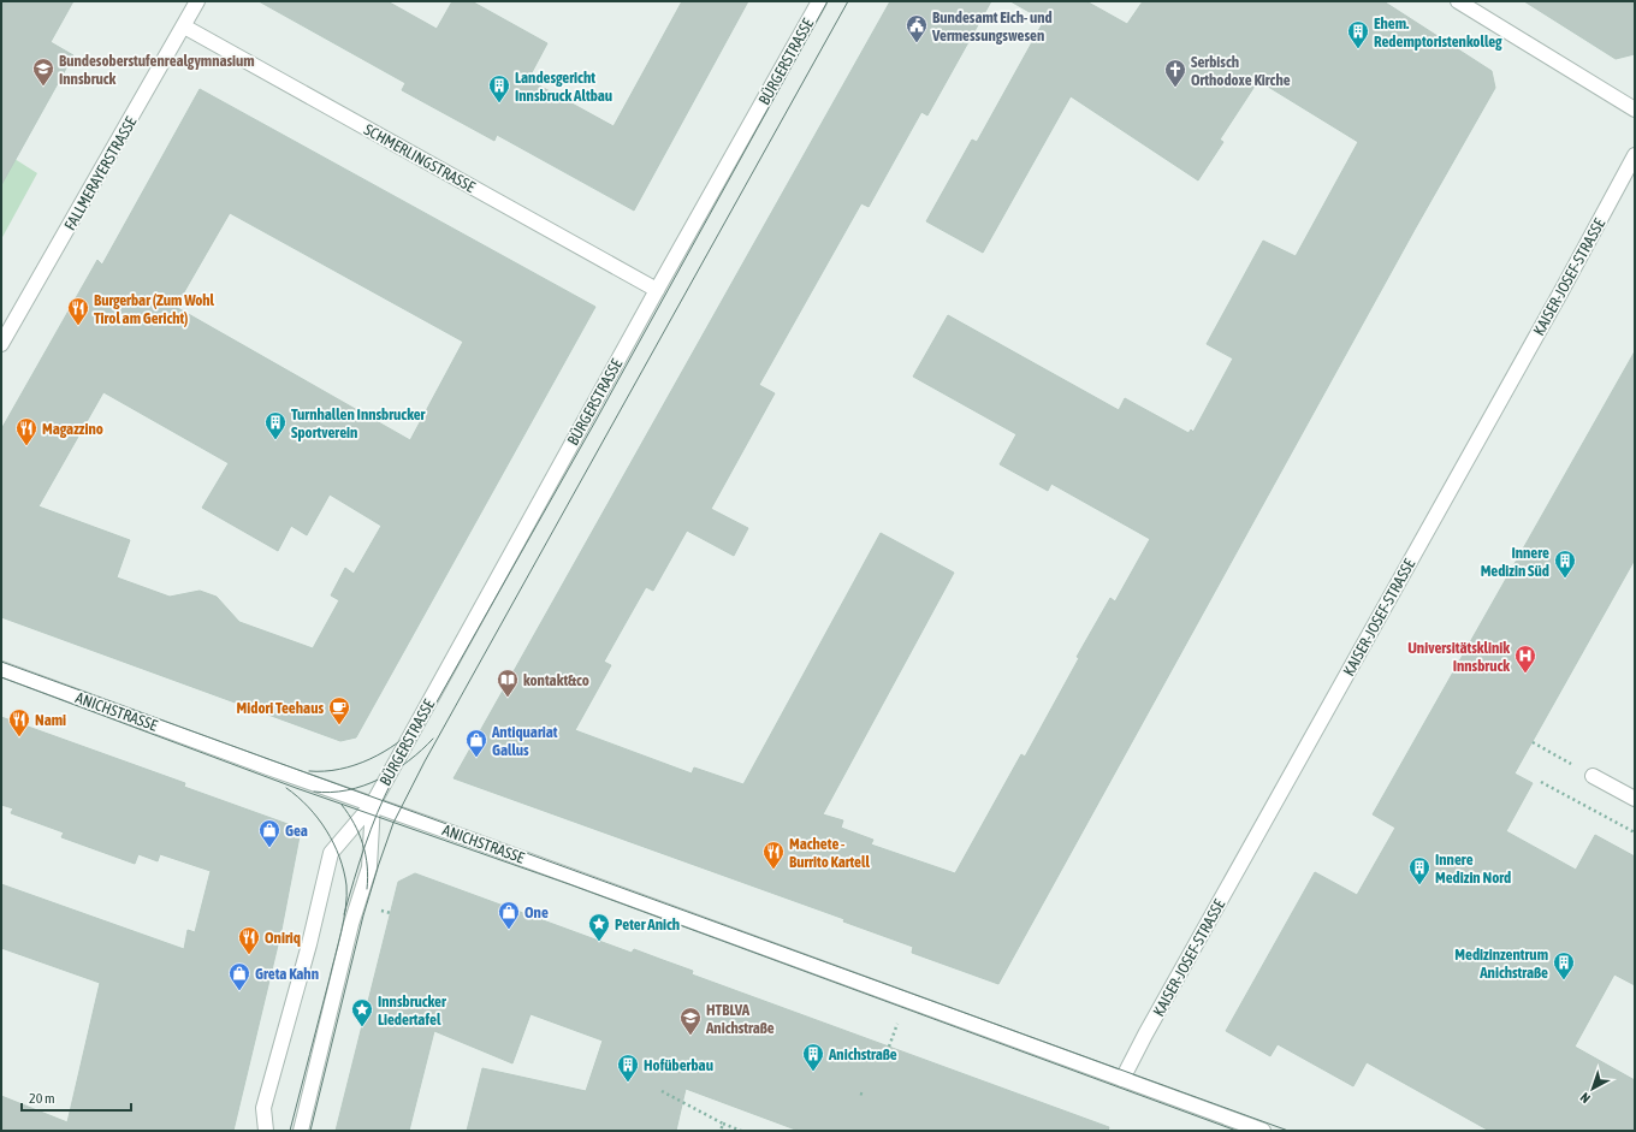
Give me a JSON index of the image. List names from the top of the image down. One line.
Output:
{"streets":{"street":["BÜRGERSTRASSE","SCHMERLINGSTRASSE","FALLMERAYERSTRASSE","KAISER-JOSEF-STRASSE","ANICHSTRASSE"]},"crossings":[["BÜRGERSTRASSE","SCHMERLINGSTRASSE"],["BÜRGERSTRASSE","ANICHSTRASSE"],["SCHMERLINGSTRASSE","FALLMERAYERSTRASSE"],["KAISER-JOSEF-STRASSE","ANICHSTRASSE"]],"places":{"public building":["Bundesamt Eich- und Vermessungswesen"],"building":["Ehem. Redemptoristenkolleg","Landesgericht Innsbruck Altbau","Turnhallen Innsbrucker Sportverein","Innere Medizin Süd","Innere Medizin Nord","Medizinzentrum Anichstraße","Anichstraße","Hofüberbau"],"school or university":["Bundesoberstufenrealgymnasium Innsbruck","HTBLVA Anichstraße"],"church":["Serbisch Orthodoxe Kirche"],"restaurant":["Burgerbar (Zum Wohl Tirol am Gericht)","Magazzino","Nami","Machete - Burrito Kartell","Oniriq"],"hospital":["Universitätsklinik Innsbruck"],"library":["kontakt&co"],"cafe":["Midori Teehaus"],"shop":["Antiquariat Gallus","Gea","One","Greta Kahn"],"place":["Peter Anich","Innsbrucker Liedertafel"]},"scale_bar":"20 m","north":"bottom left"}
